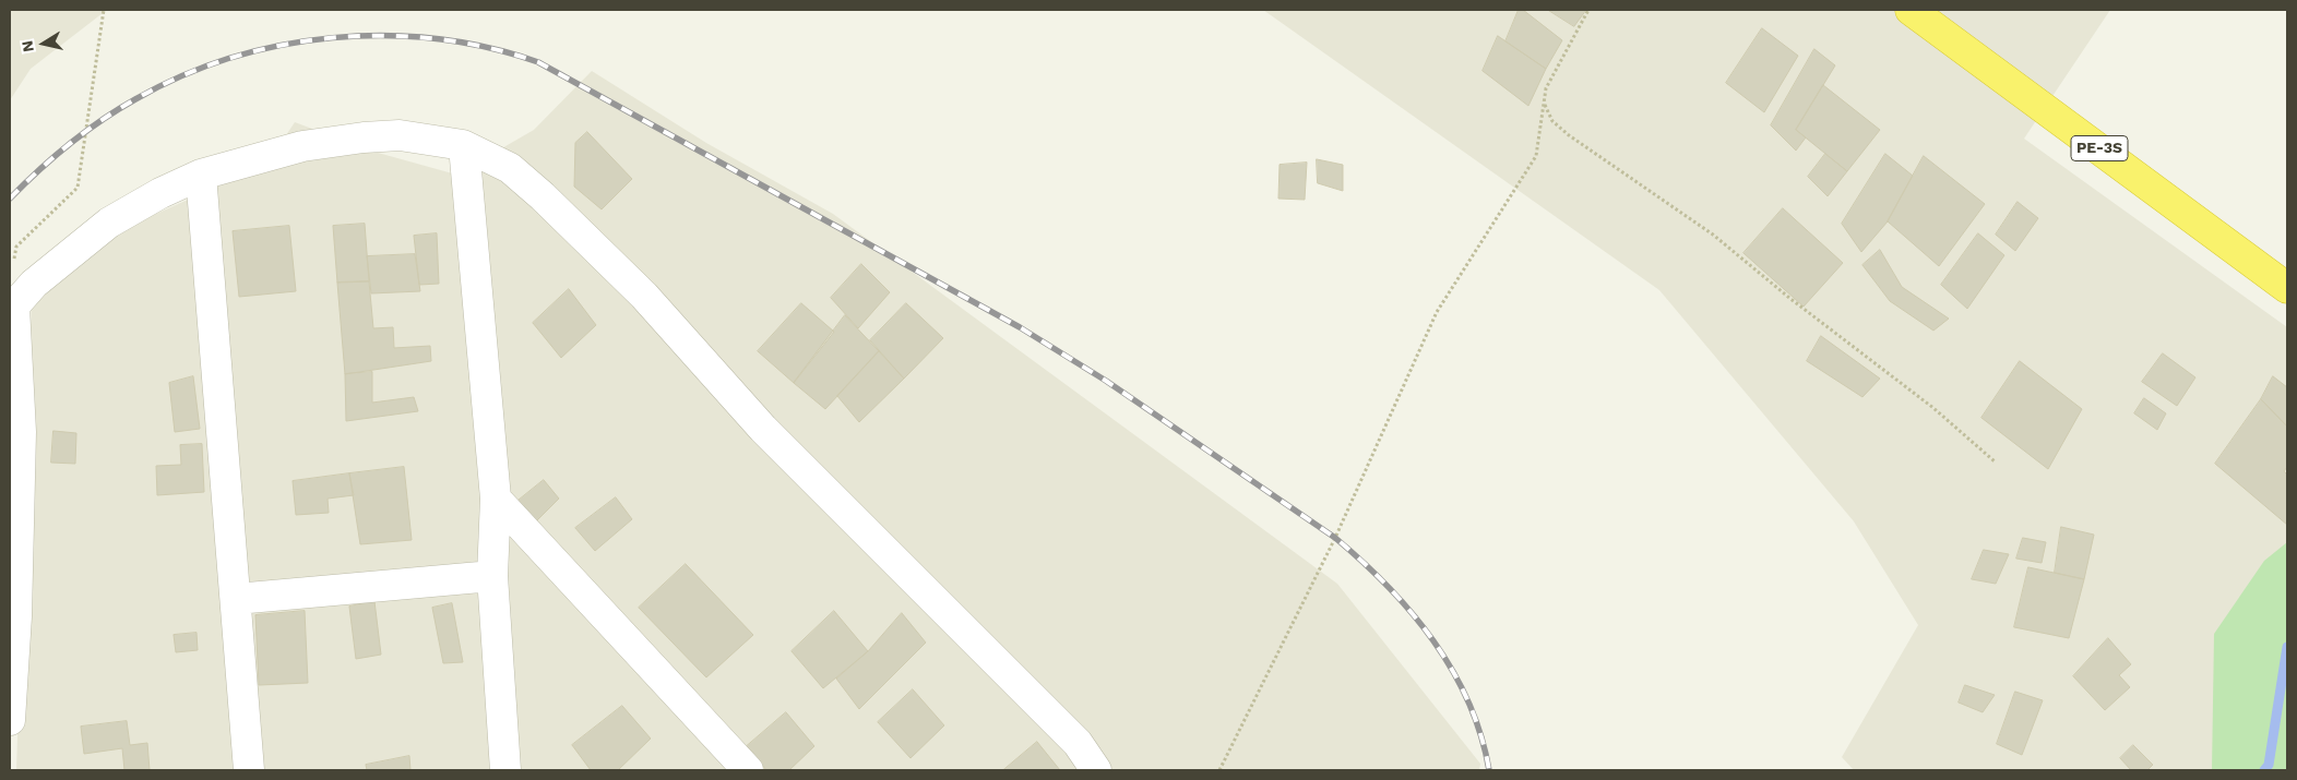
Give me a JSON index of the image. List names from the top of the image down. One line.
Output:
{"streets":{"highway":["PE-3S"]},"north":"left"}
